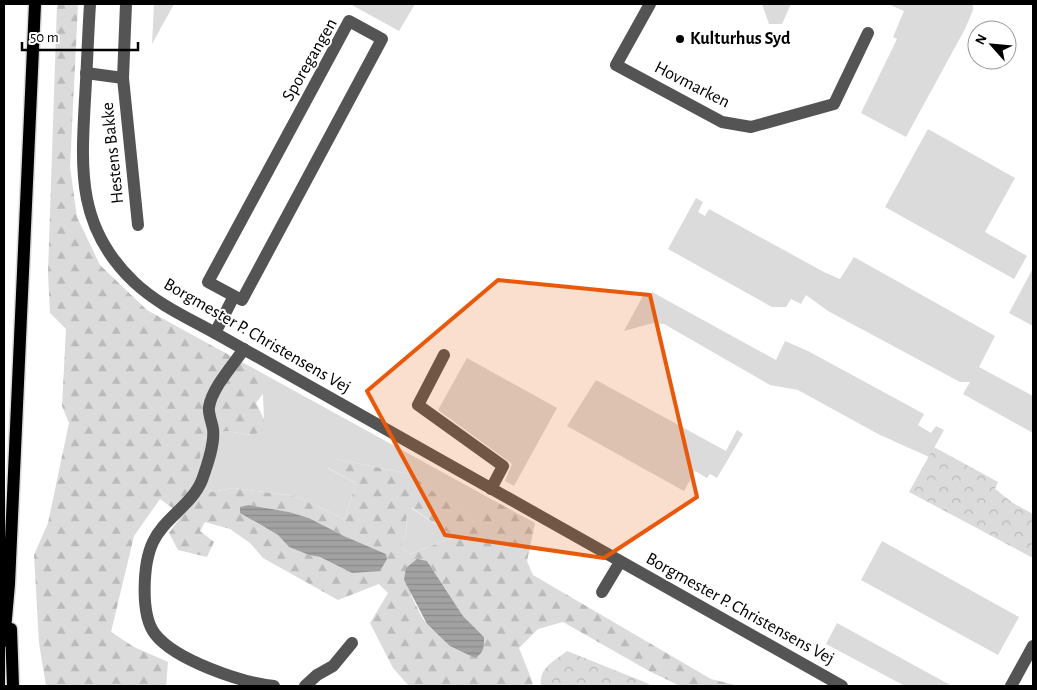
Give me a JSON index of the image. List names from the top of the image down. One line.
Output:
{"streets":{"street":["Sporegangen","Hovmarken","Hestens Bakke","Borgmester P. Christensens Vej"]},"crossings":[["Sporegangen","Borgmester P. Christensens Vej"],["Hestens Bakke","Borgmester P. Christensens Vej"]],"places":["Kulturhus Syd"],"scale_bar":"50 m","north":"top left"}
